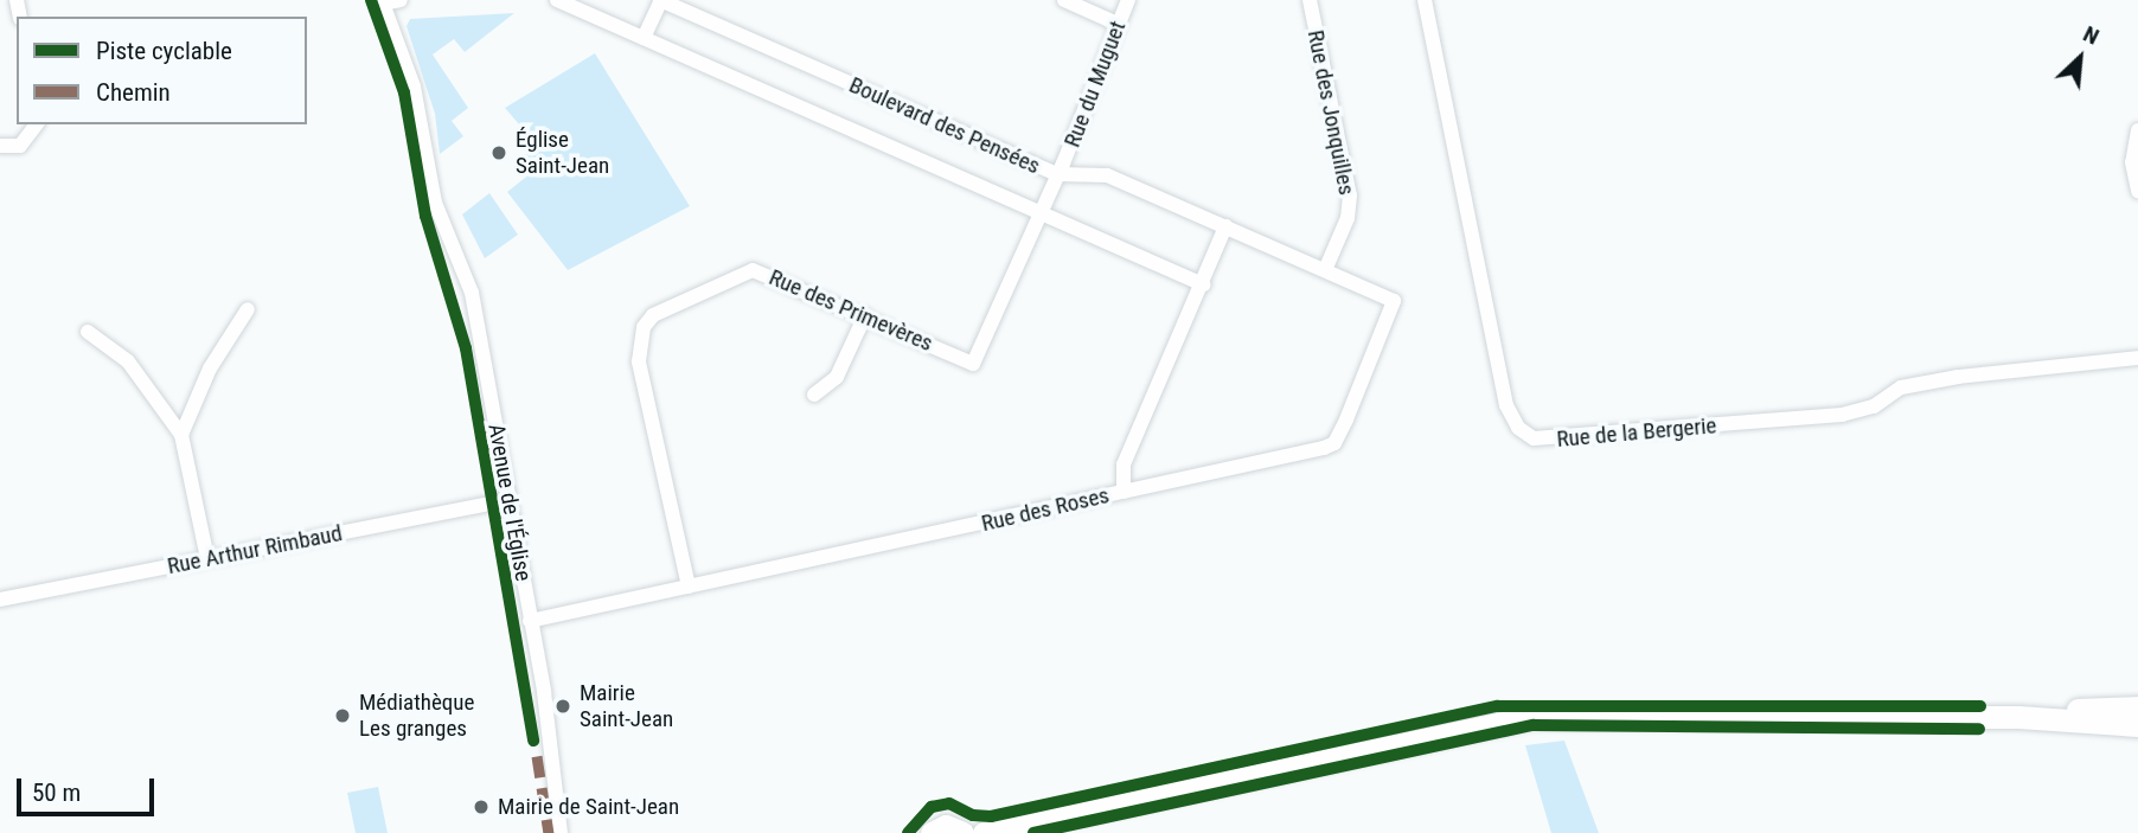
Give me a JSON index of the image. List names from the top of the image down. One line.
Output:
{"streets":{"street":["Rue du Muguet","Rue des Jonquilles","Boulevard des Pensées","Rue des Primevères","Rue de la Bergerie","Avenue de l'Église","Rue des Roses","Rue Arthur Rimbaud"]},"crossings":[["Rue du Muguet","Boulevard des Pensées"],["Rue du Muguet","Rue des Primevères"],["Rue des Jonquilles","Boulevard des Pensées"],["Rue des Jonquilles","Rue des Roses"],["Boulevard des Pensées","Rue des Primevères"],["Boulevard des Pensées","Rue des Roses"],["Rue des Primevères","Rue des Roses"],["Avenue de l'Église","Rue des Roses"],["Avenue de l'Église","Rue Arthur Rimbaud"]],"places":["Église Saint-Jean","Mairie Saint-Jean","Médiathèque Les granges","Mairie de Saint-Jean"],"legend":["Piste cyclable","Chemin"],"scale_bar":"50 m","north":"top right"}
